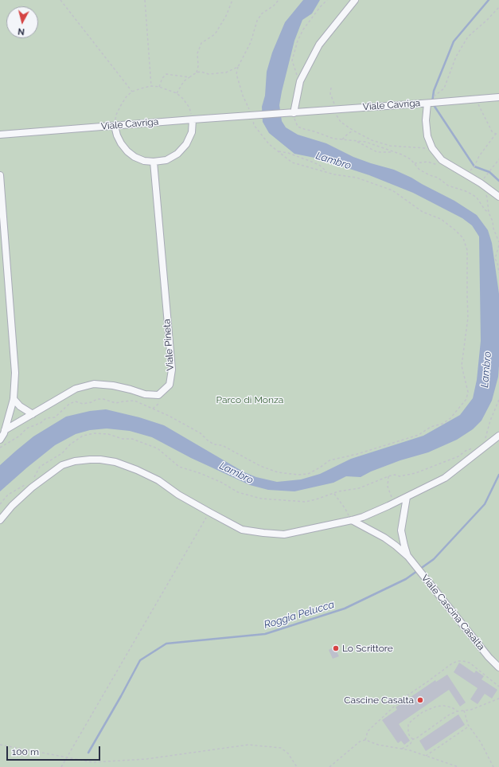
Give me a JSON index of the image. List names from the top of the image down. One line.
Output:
{"streets":{"lane":["Viale Cavriga","Viale Pineta","Viale Cascina Casalta"]},"water":["Lambro","Roggia Pelucca"],"parks":["Parco di Monza"],"places":["Lo Scrittore","Cascine Casalta"],"scale_bar":"100 m","north":"bottom"}
